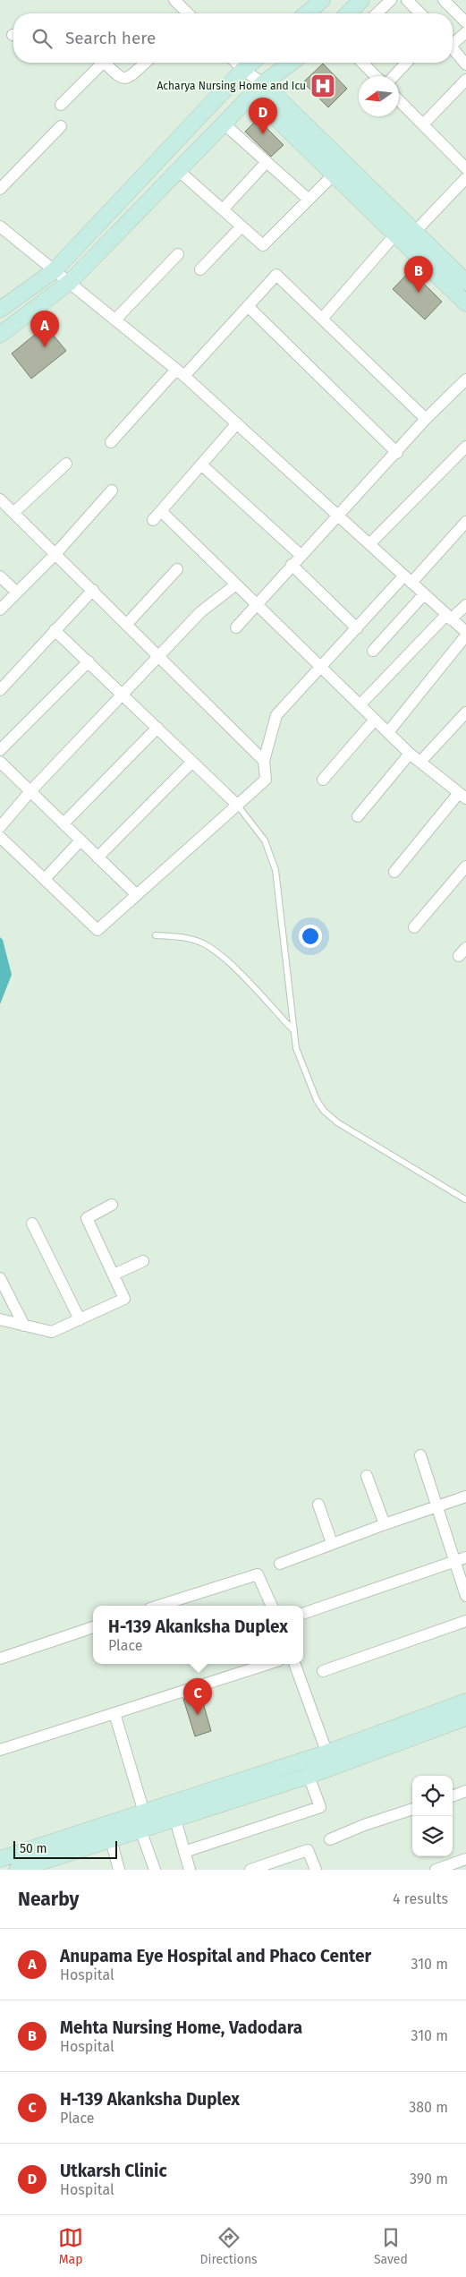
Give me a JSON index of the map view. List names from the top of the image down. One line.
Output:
{"places":{"hospital":["Acharya Nursing Home and Icu"]},"scale_bar":"50 m","north":"left","page":{"search":"Search here","pins":["D","B","A","C"],"popup":["H-139 Akanksha Duplex","Place"],"scale":"50 m","heading":["Nearby","4 results"],"list":[{"mark":"A","name":"Anupama Eye Hospital and Phaco Center","note":"Hospital","value":"310 m"},{"mark":"B","name":"Mehta Nursing Home, Vadodara","note":"Hospital","value":"310 m"},{"mark":"C","name":"H-139 Akanksha Duplex","note":"Place","value":"380 m"},{"mark":"D","name":"Utkarsh Clinic","note":"Hospital","value":"390 m"}],"nav":["Map","Directions","Saved"]}}
